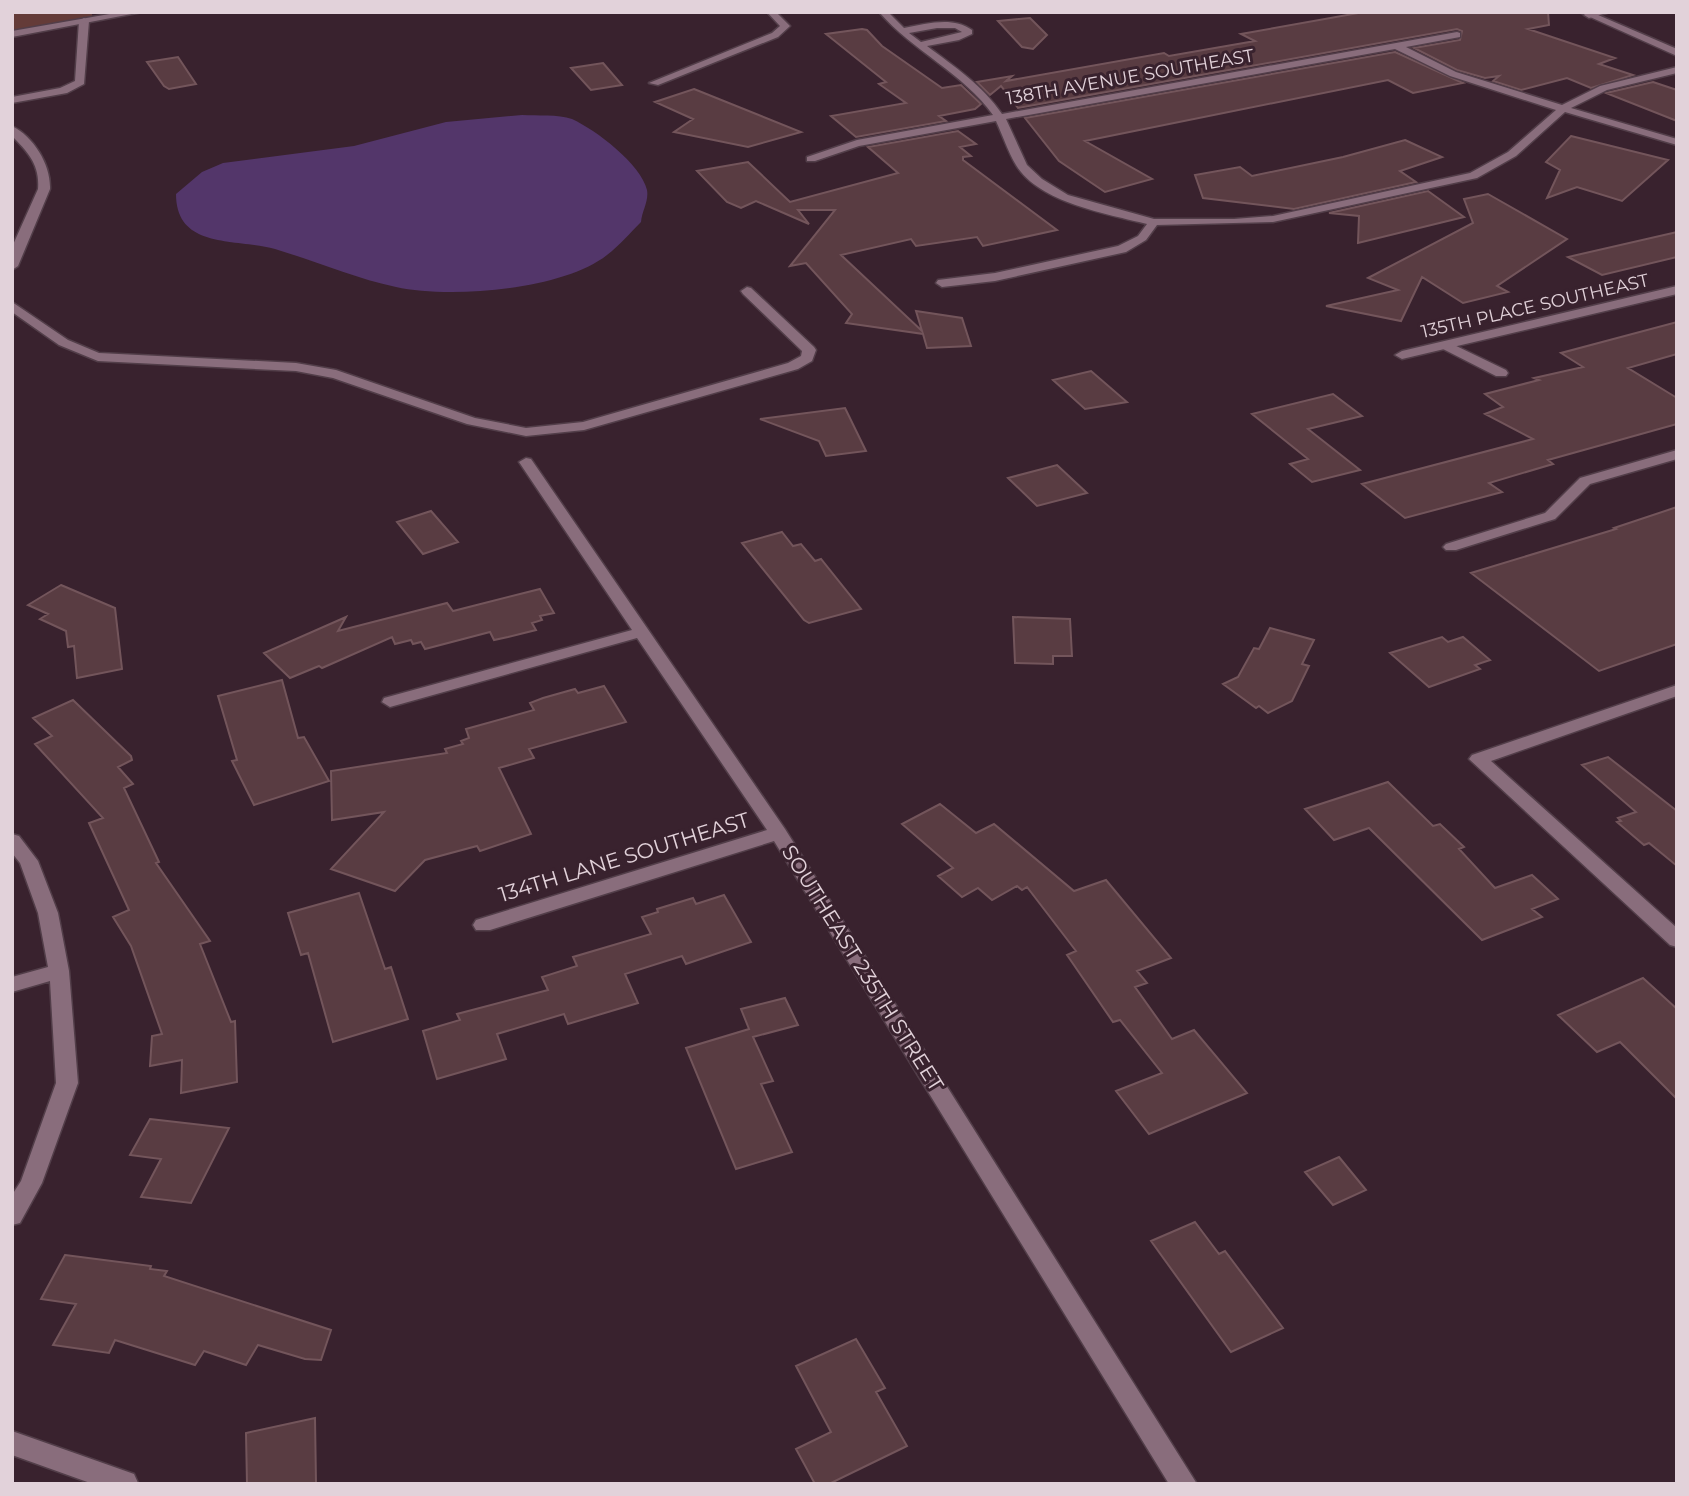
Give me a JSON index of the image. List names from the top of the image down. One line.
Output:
{"streets":{"street":["138TH AVENUE SOUTHEAST","135TH PLACE SOUTHEAST","134TH LANE SOUTHEAST","SOUTHEAST 235TH STREET"]},"crossings":[["134TH LANE SOUTHEAST","SOUTHEAST 235TH STREET"]]}
